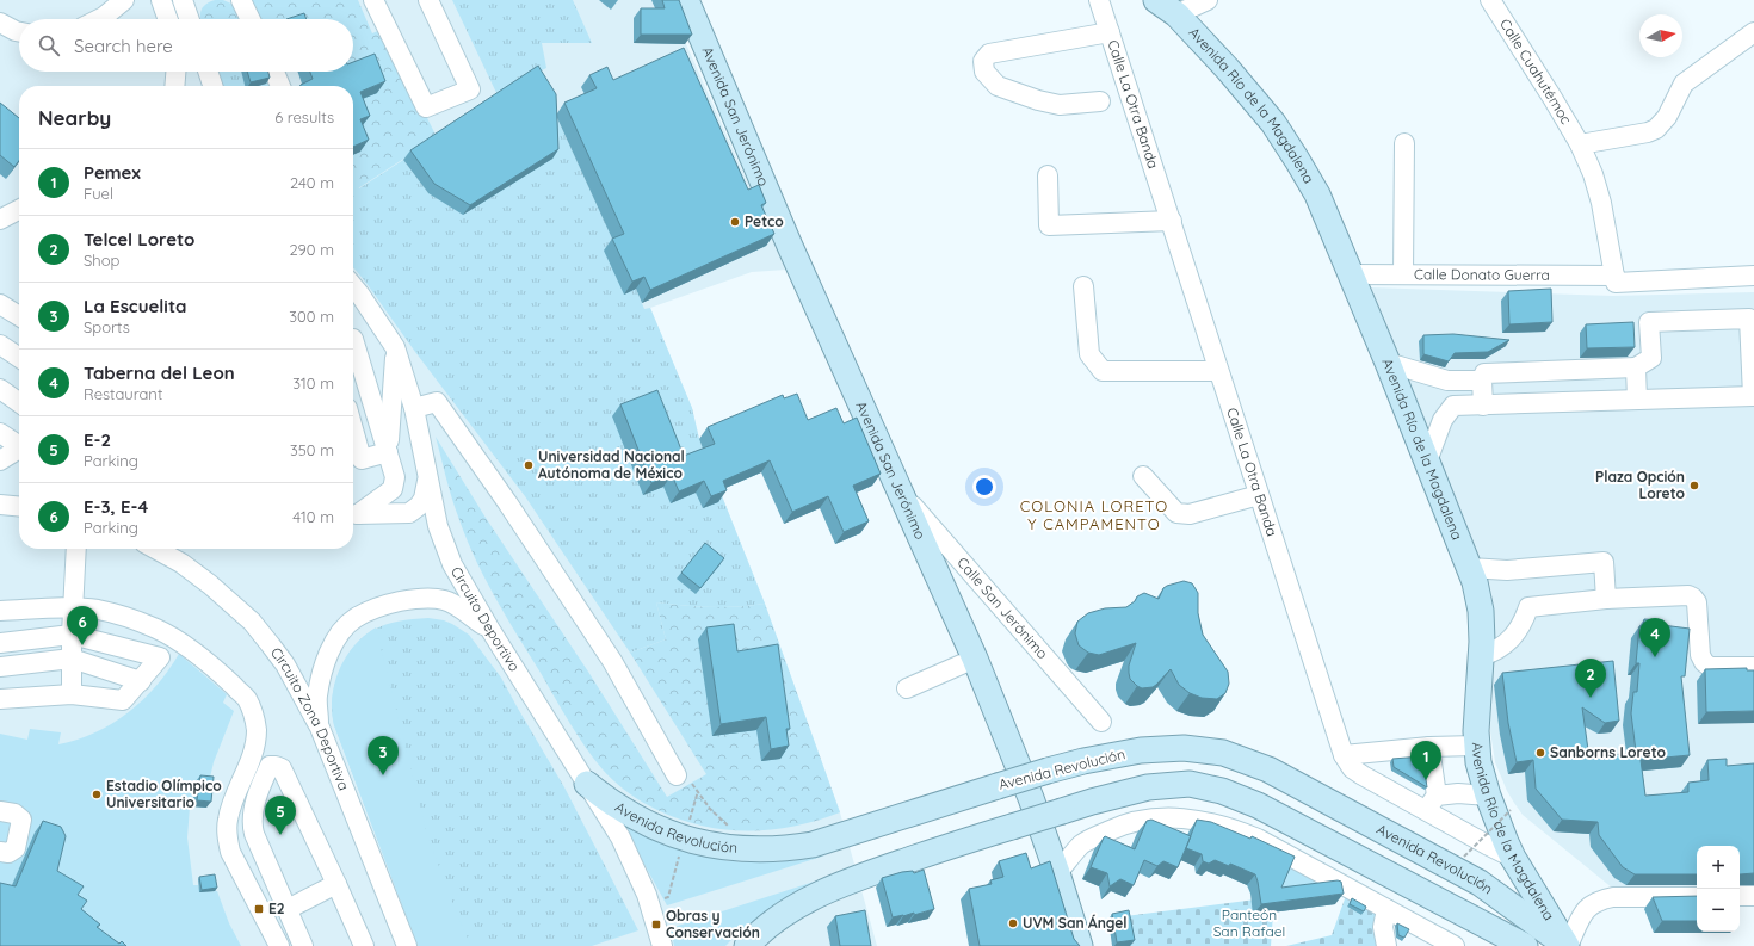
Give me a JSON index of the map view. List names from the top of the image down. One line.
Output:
{"streets":{"main road":["Avenida Río de la Magdalena","Avenida San Jerónimo","Avenida Revolución"],"street":["Calle Cuahutémoc","Calle La Otra Banda","Calle Donato Guerra","Calle San Jerónimo","Circuito Deportivo","Circuito Zona Deportiva"]},"crossings":[["Calle Cuahutémoc","Calle Donato Guerra"],["Calle La Otra Banda","Avenida Río de la Magdalena"],["Avenida Río de la Magdalena","Calle Donato Guerra"],["Avenida Río de la Magdalena","Avenida Revolución"],["Avenida San Jerónimo","Calle San Jerónimo"],["Circuito Deportivo","Avenida Revolución"]],"districts":["COLONIA LORETO Y CAMPAMENTO"],"parks":["Panteón San Rafael"],"places":{"other":["Petco","Universidad Nacional Autónoma de México","Plaza Opción Loreto","Sanborns Loreto","Estadio Olímpico Universitario","UVM San Ángel"],"transit":["E2","Obras y Conservación"]},"north":"right","page":{"search":"Search here","heading":["Nearby","6 results"],"list":[{"mark":"1","name":"Pemex","note":"Fuel","value":"240 m"},{"mark":"2","name":"Telcel Loreto","note":"Shop","value":"290 m"},{"mark":"3","name":"La Escuelita","note":"Sports","value":"300 m"},{"mark":"4","name":"Taberna del Leon","note":"Restaurant","value":"310 m"},{"mark":"5","name":"E-2","note":"Parking","value":"350 m"},{"mark":"6","name":"E-3, E-4","note":"Parking","value":"410 m"}],"pins":["6","4","2","3","1","5"],"map_buttons":["+","−"]}}
